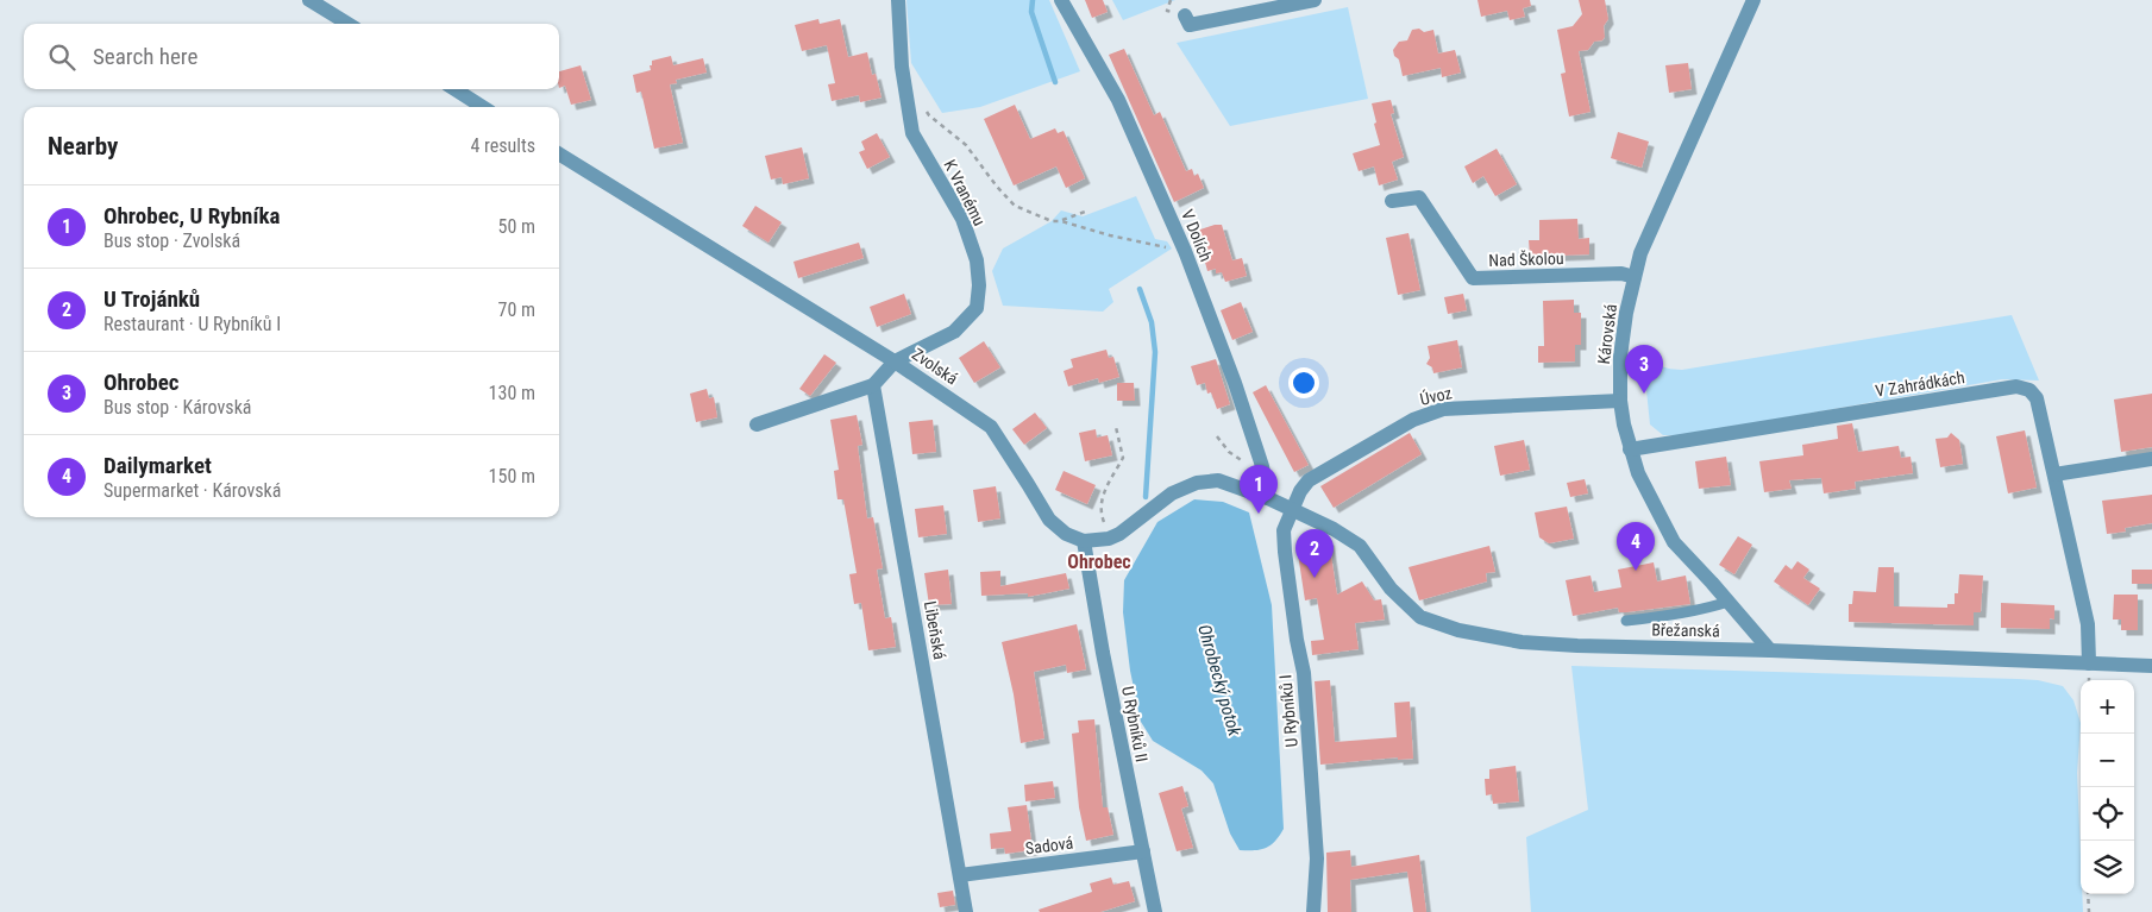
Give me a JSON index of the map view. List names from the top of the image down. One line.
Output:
{"streets":{"street":["K Vranému","V Dolích","Nad Školou","Károvská","Zvolská","V Zahrádkách","Úvoz","Libeňská","Břežanská","U Rybníků I","U Rybníků II","Sadová"]},"crossings":[["K Vranému","Zvolská"],["V Dolích","Břežanská"],["Nad Školou","Károvská"],["Károvská","V Zahrádkách"],["Károvská","Úvoz"],["Károvská","Břežanská"],["Zvolská","U Rybníků II"],["V Zahrádkách","Břežanská"],["Úvoz","Břežanská"],["Úvoz","U Rybníků I"],["Libeňská","Sadová"],["Břežanská","U Rybníků I"],["U Rybníků II","Sadová"]],"districts":["Ohrobec"],"water":["Ohrobecký potok"],"page":{"search":"Search here","heading":["Nearby","4 results"],"list":[{"mark":"1","name":"Ohrobec, U Rybníka","note":"Bus stop · Zvolská","value":"50 m"},{"mark":"2","name":"U Trojánků","note":"Restaurant · U Rybníků I","value":"70 m"},{"mark":"3","name":"Ohrobec","note":"Bus stop · Károvská","value":"130 m"},{"mark":"4","name":"Dailymarket","note":"Supermarket · Károvská","value":"150 m"}],"pins":["3","1","4","2"],"map_buttons":["+","−"]}}
